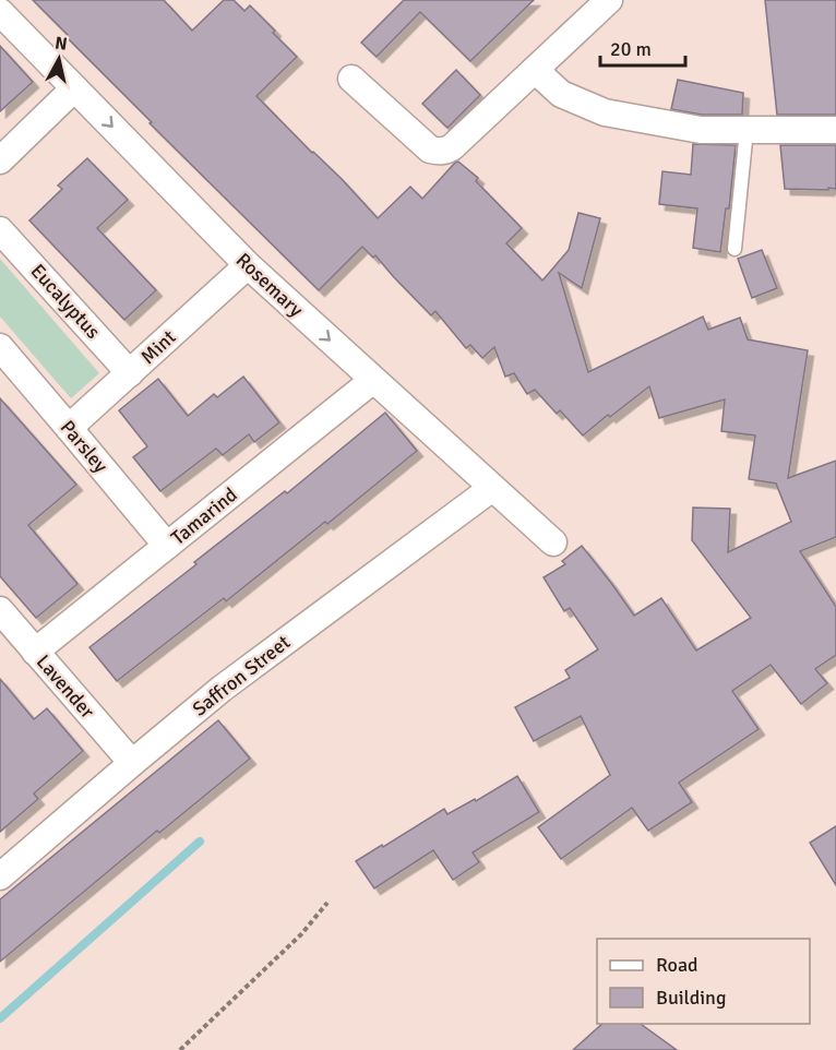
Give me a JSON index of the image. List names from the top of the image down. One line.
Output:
{"streets":{"street":["Rosemary","Eucalyptus","Mint","Parsley","Tamarind","Saffron Street","Lavender"]},"crossings":[["Rosemary","Mint"],["Rosemary","Tamarind"],["Rosemary","Saffron Street"],["Eucalyptus","Mint"],["Mint","Parsley"],["Parsley","Tamarind"],["Tamarind","Lavender"],["Saffron Street","Lavender"]],"one_way":["Rosemary"],"legend":["Road","Building"],"scale_bar":"20 m","north":"top"}
